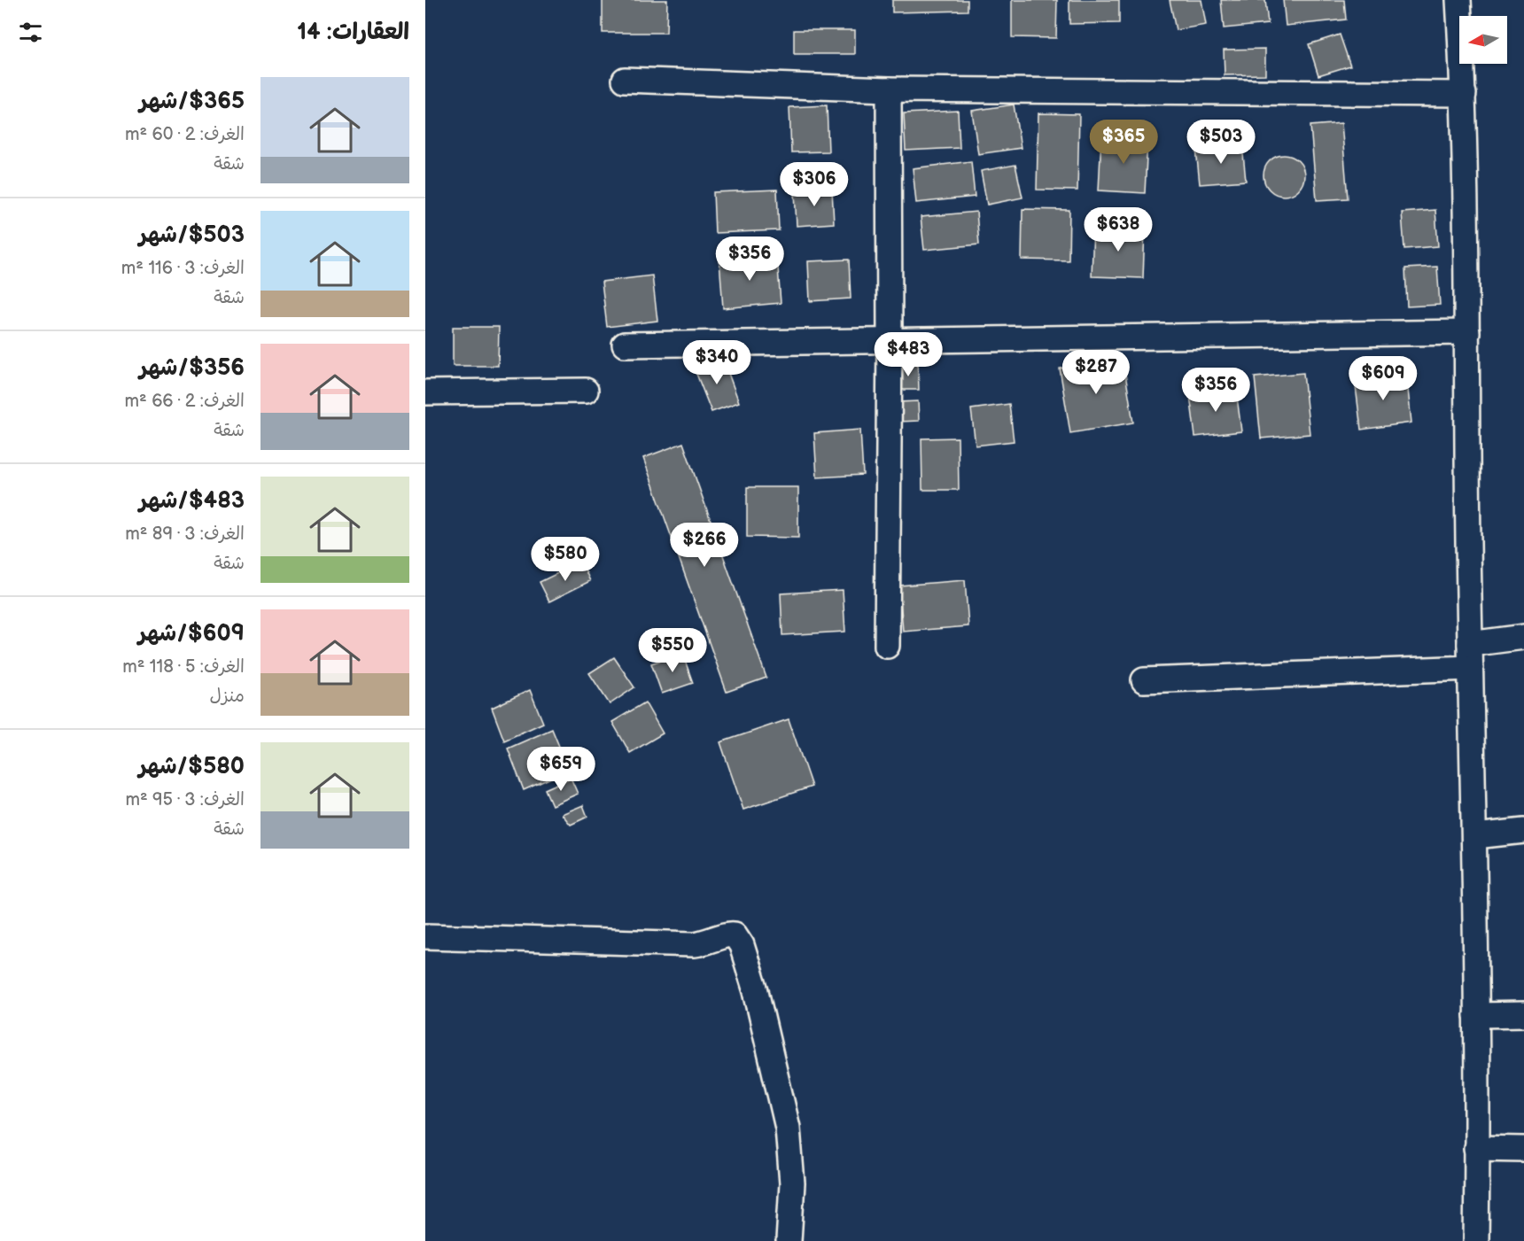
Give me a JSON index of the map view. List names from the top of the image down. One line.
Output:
{"north":"left","page":{"heading":"العقارات: 14","list":[{"name":"$365/شهر","note":"الغرف: 2 · 60 m² · شقة"},{"name":"$503/شهر","note":"الغرف: 3 · 116 m² · شقة"},{"name":"$356/شهر","note":"الغرف: 2 · 66 m² · شقة"},{"name":"$483/شهر","note":"الغرف: 3 · 89 m² · شقة"},{"name":"$609/شهر","note":"الغرف: 5 · 118 m² · منزل"},{"name":"$580/شهر","note":"الغرف: 3 · 95 m² · شقة"}],"price":["$365","$503","$306","$638","$356","$483","$340","$287","$609","$356","$266","$580","$550","$659"]}}
